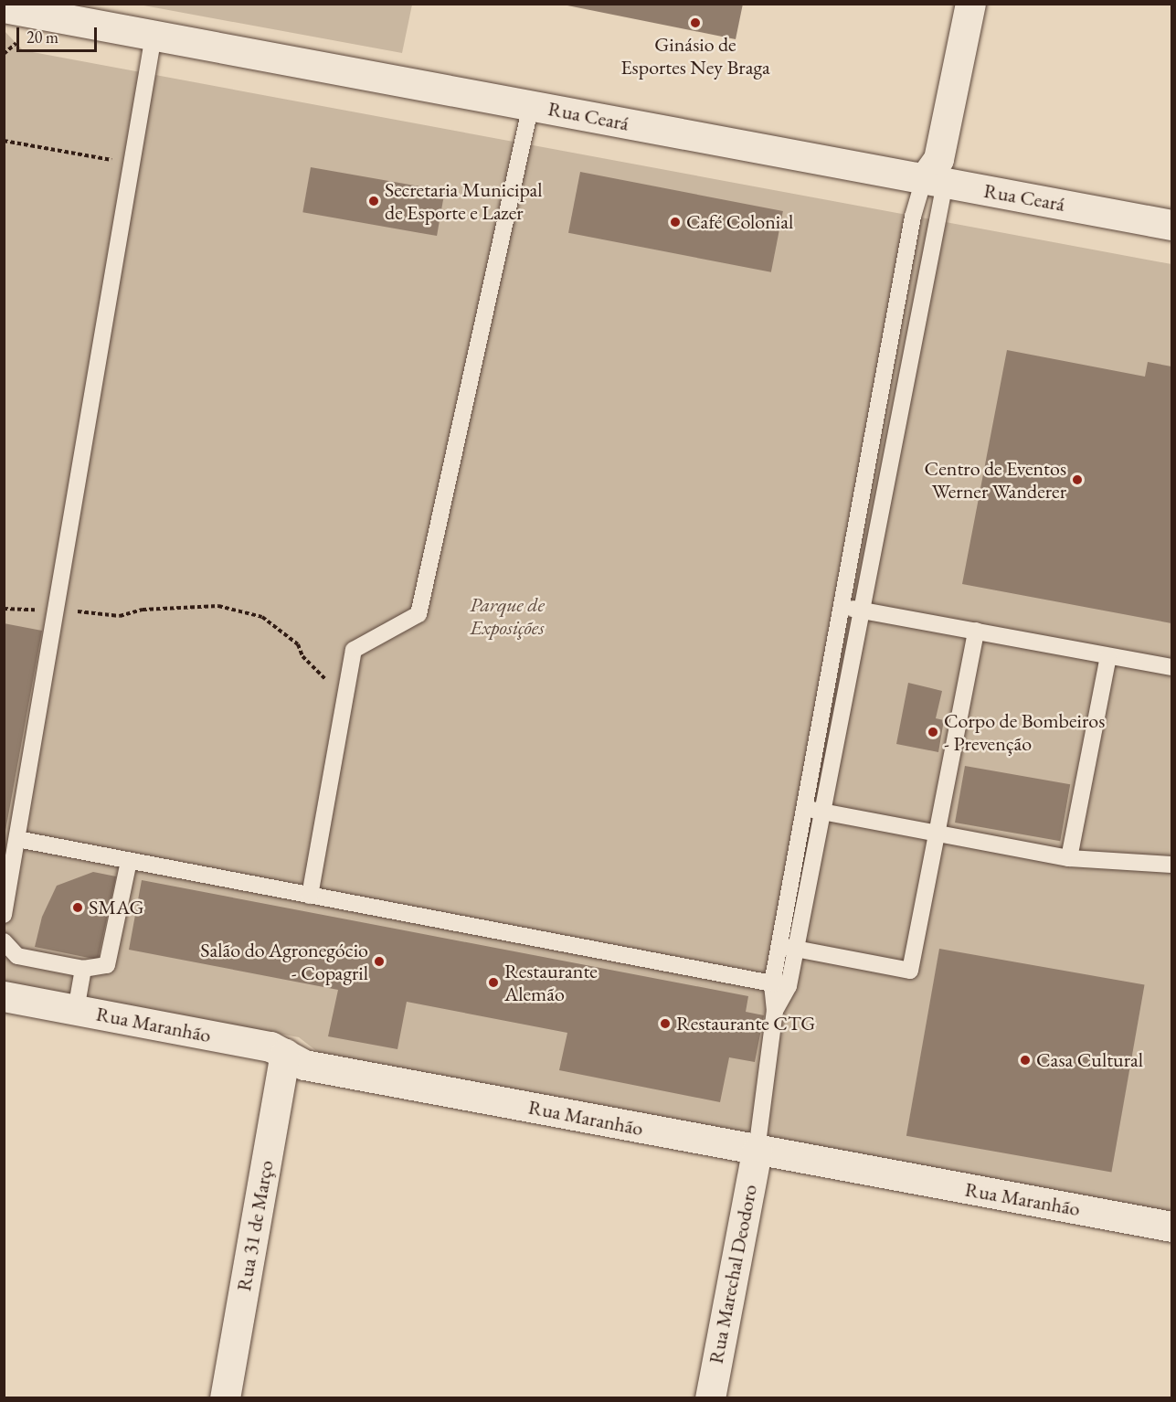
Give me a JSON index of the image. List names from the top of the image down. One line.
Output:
{"streets":{"street":["Rua Ceará","Rua Maranhão","Rua 31 de Março","Rua Marechal Deodoro"]},"crossings":[["Rua Maranhão","Rua 31 de Março"],["Rua Maranhão","Rua Marechal Deodoro"]],"parks":["Parque de Exposições"],"places":["Ginásio de Esportes Ney Braga","Secretaria Municipal de Esporte e Lazer","Café Colonial","Centro de Eventos Werner Wanderer","Corpo de Bombeiros - Prevenção","SMAG","Salão do Agronegócio - Copagril","Restaurante Alemão","Restaurante CTG","Casa Cultural"],"scale_bar":"20 m"}
